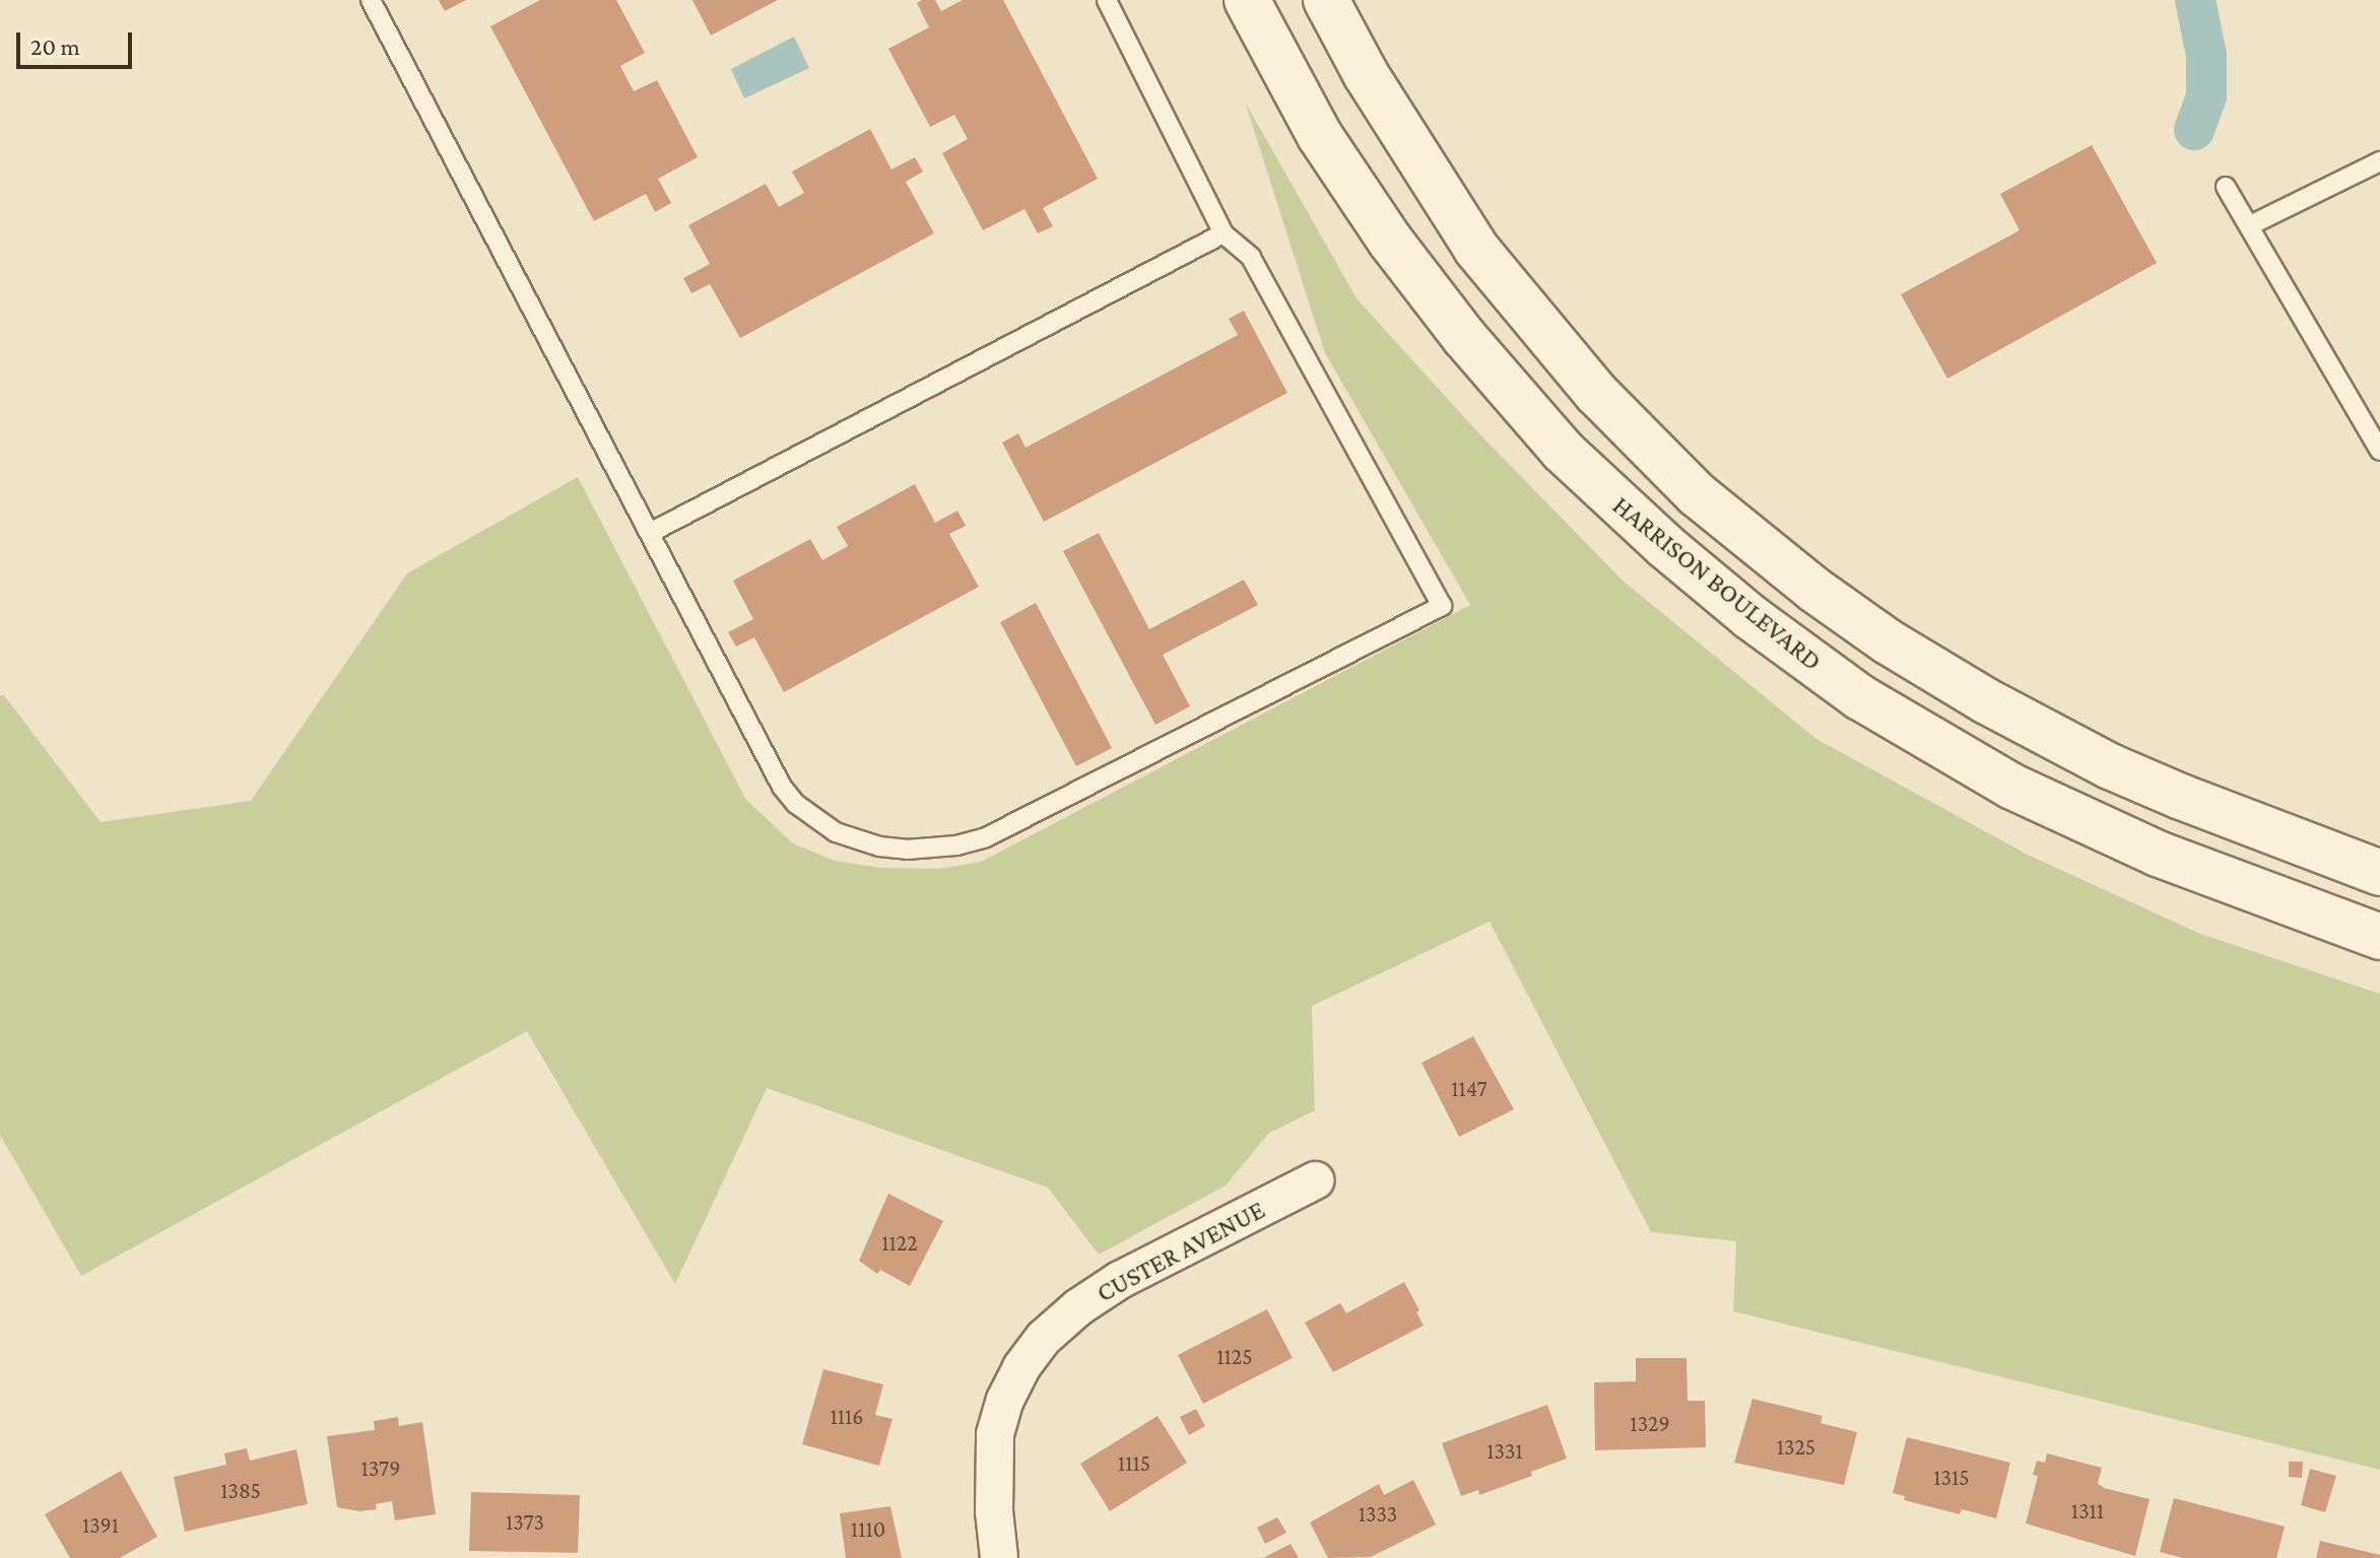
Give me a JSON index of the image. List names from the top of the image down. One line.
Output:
{"streets":{"main road":["HARRISON BOULEVARD"],"street":["CUSTER AVENUE"]},"house_numbers":["1147","1122","1125","1116","1329","1325","1331","1115","1379","1315","1385","1311","1333","1373","1391","1110"],"scale_bar":"20 m"}
